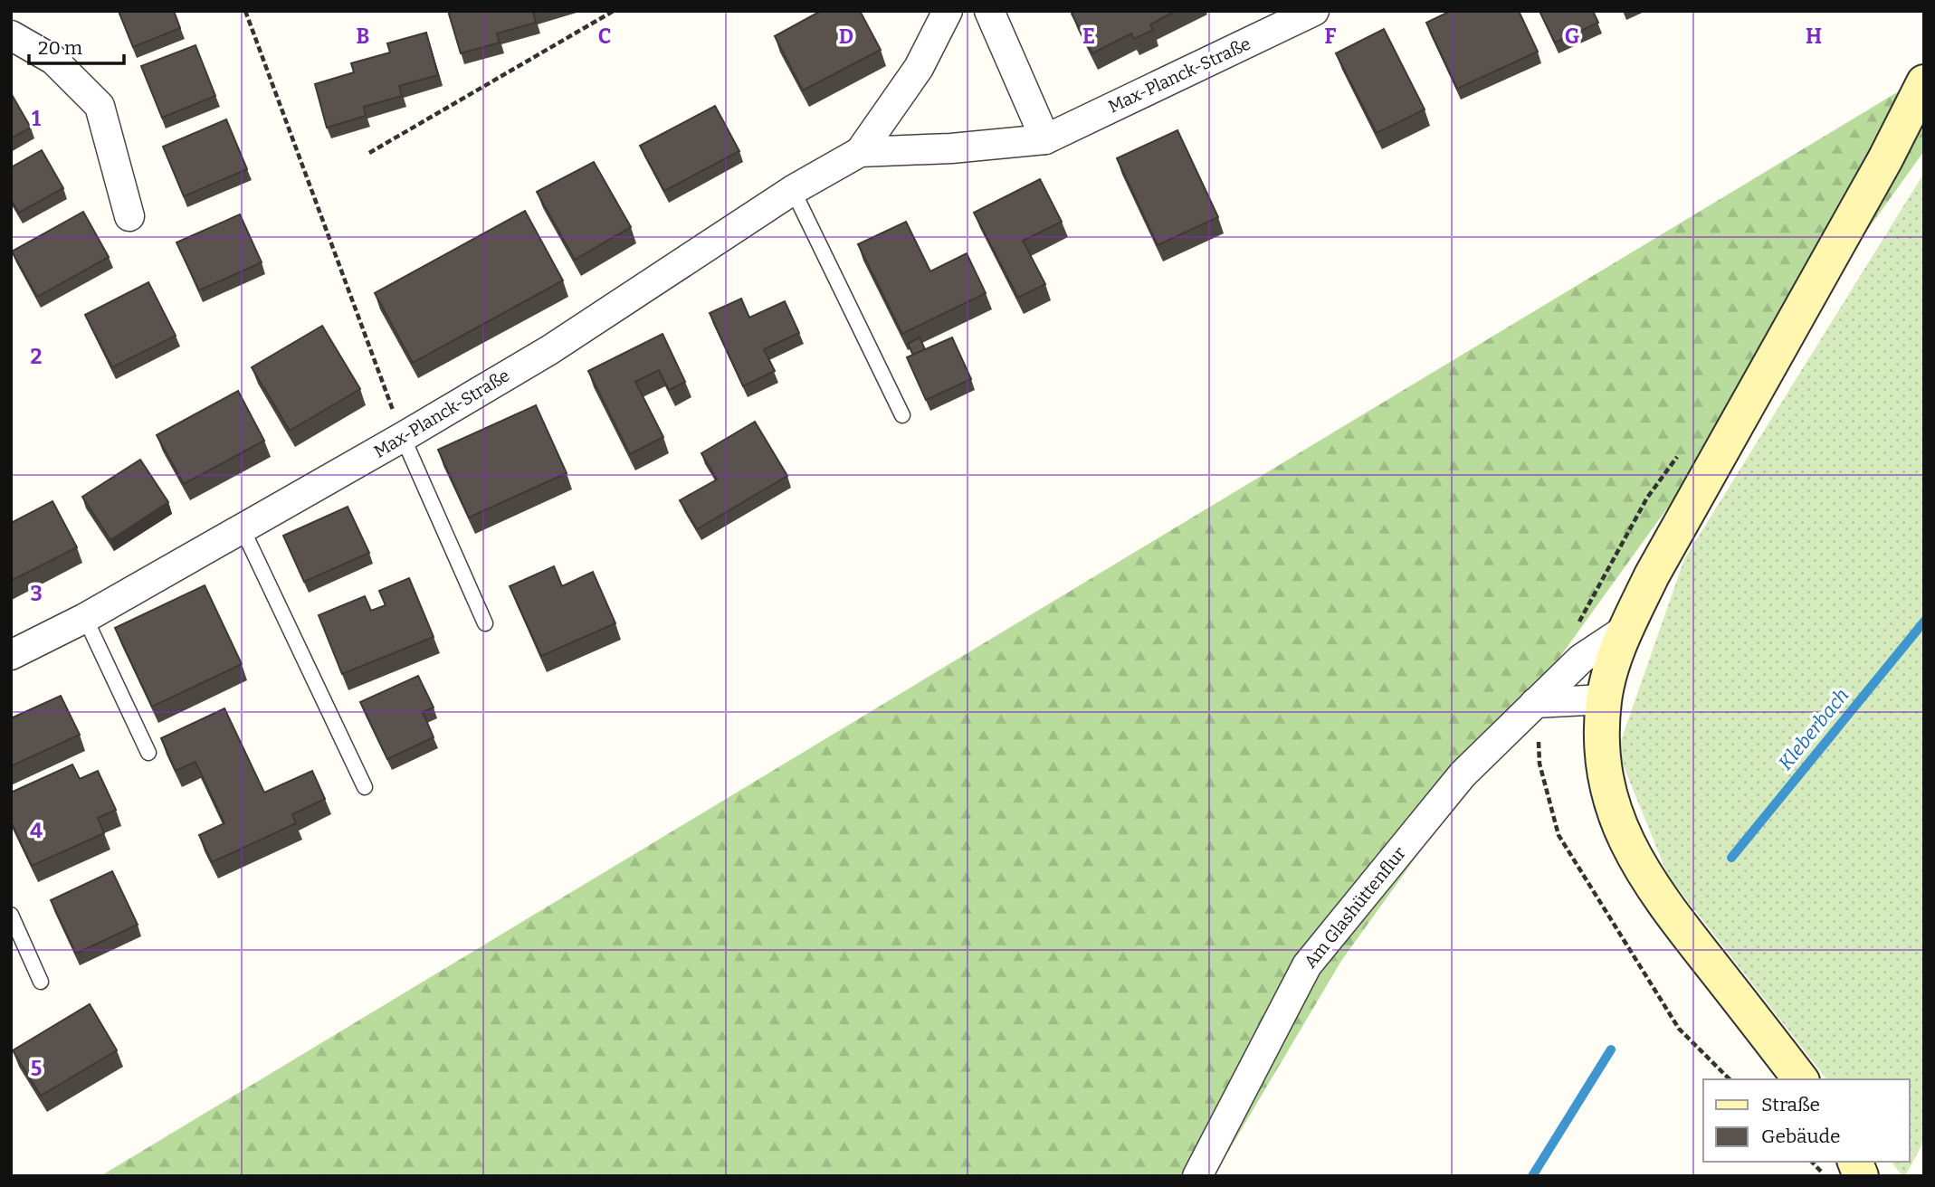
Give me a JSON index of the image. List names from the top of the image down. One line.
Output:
{"streets":{"street":["Max-Planck-Straße","Am Glashüttenflur"]},"water":["Kleberbach"],"legend":["Straße","Gebäude"],"scale_bar":"20 m","grid":{"columns":["B","C","D","E","F","G","H"],"rows":["1","2","3","4","5"]}}
